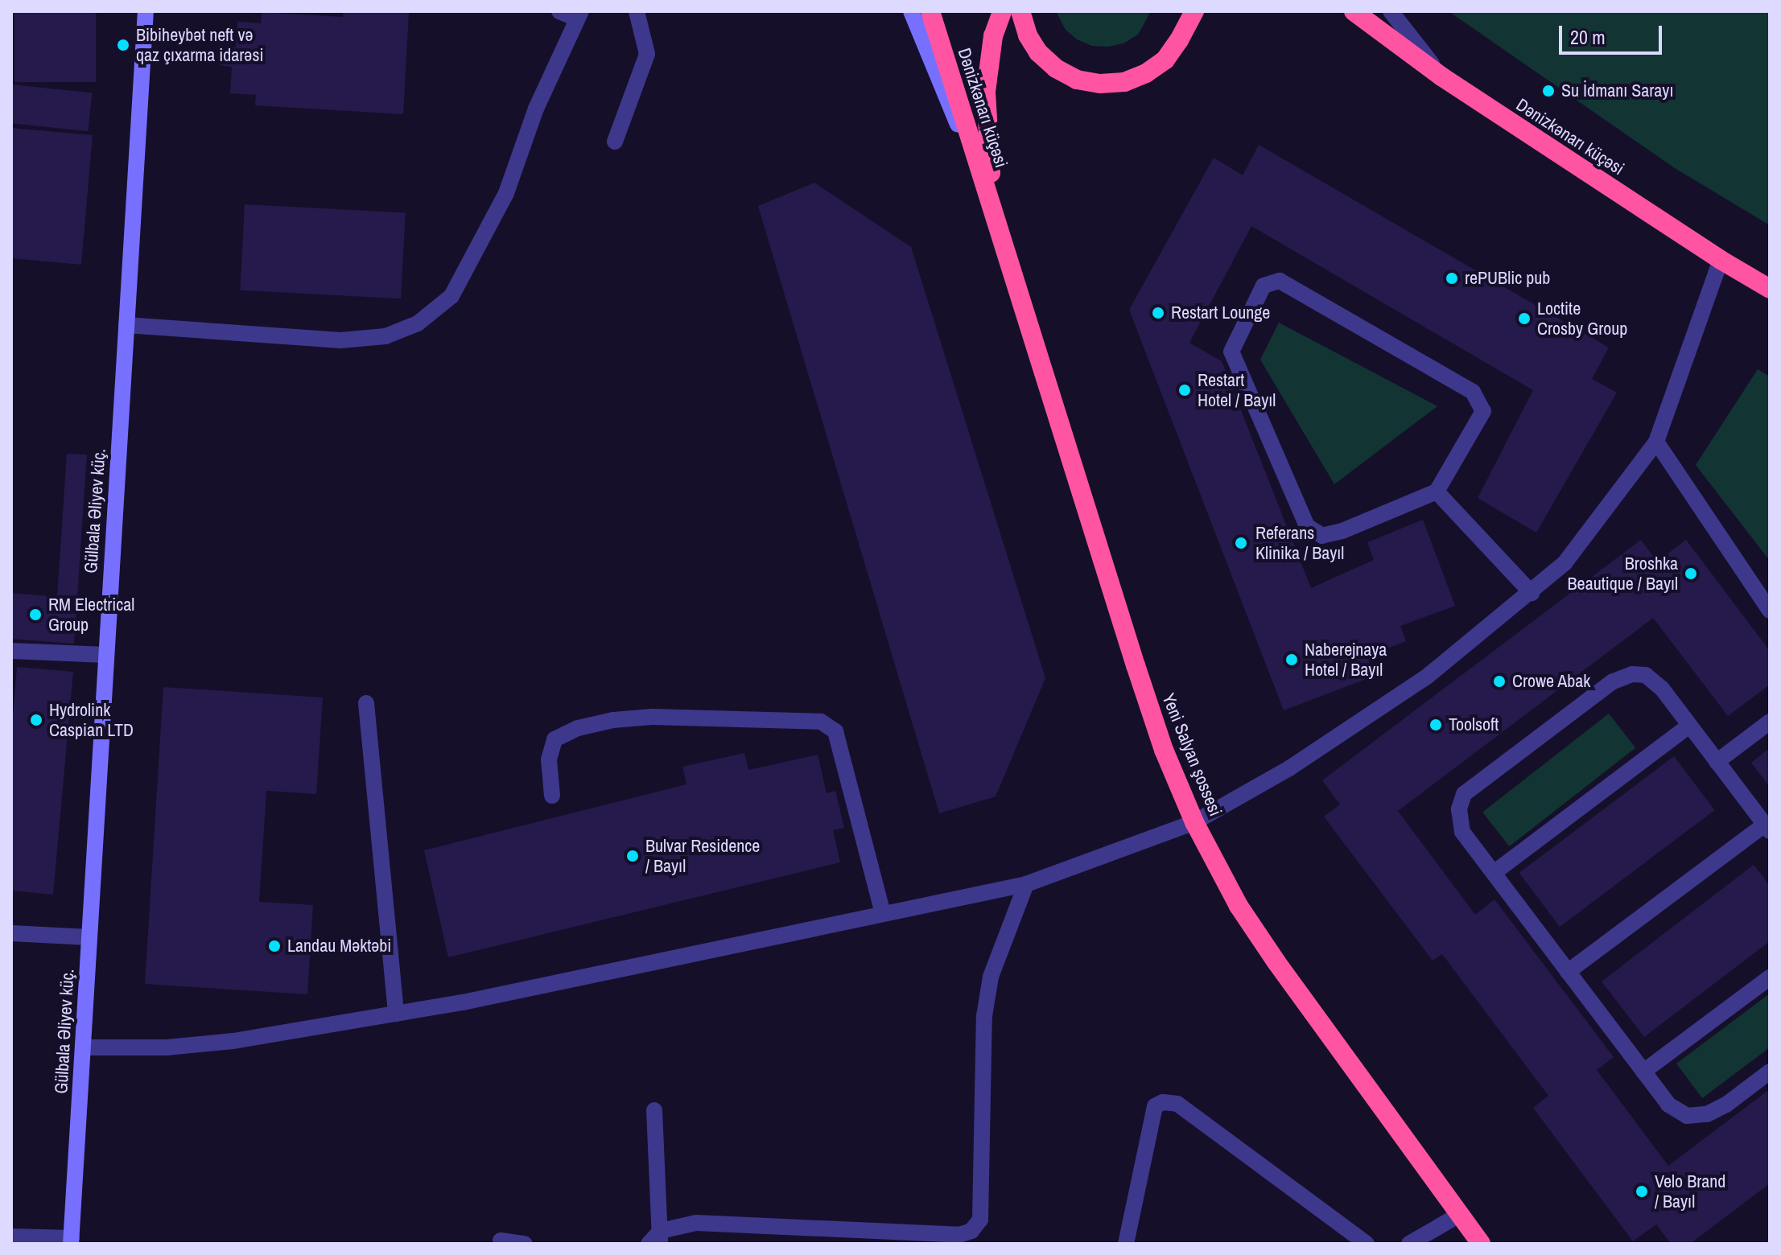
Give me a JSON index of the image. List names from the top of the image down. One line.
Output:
{"streets":{"highway":["Dənizkənarı küçəsi","Yeni Salyan şossesi"],"street":["Gülbala Əliyev küç."]},"crossings":[["Dənizkənarı küçəsi","Yeni Salyan şossesi"]],"places":["Bibiheybət neft və qaz çıxarma idarəsi","Su İdmanı Sarayı","rePUBlic pub","Restart Lounge","Loctite Crosby Group","Restart Hotel / Bayıl","Referans Klinika / Bayıl","Broshka Beautique / Bayıl","RM Electrical Group","Naberejnaya Hotel / Bayıl","Crowe Abak","Hydrolink Caspian LTD","Toolsoft","Bulvar Residence / Bayıl","Landau Məktəbi","Velo Brand / Bayıl"],"scale_bar":"20 m"}
